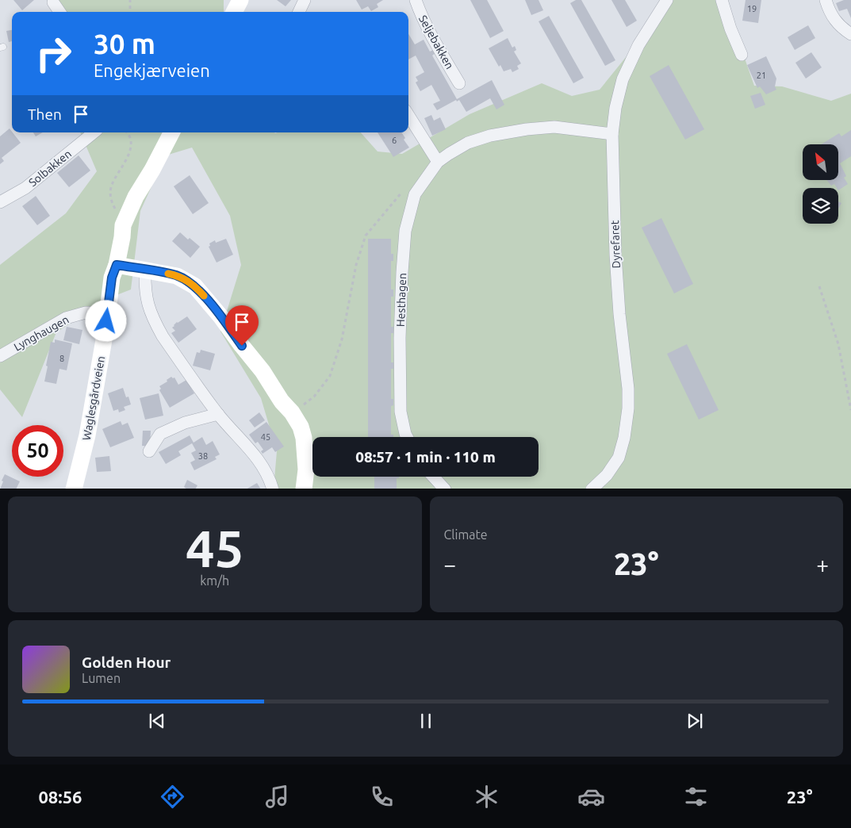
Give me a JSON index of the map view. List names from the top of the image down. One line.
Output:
{"streets":{"main road":["Waglesgårdveien"],"street":["Seljebakken","Solbakken","Dyrefaret","Hesthagen","Lynghaugen"]},"crossings":[["Dyrefaret","Hesthagen"],["Lynghaugen","Waglesgårdveien"]],"house_numbers":["19","21","6","8","45","38"],"north":"top left","page":{"turn":["30 m","Engekjærveien"],"then":"Then","limit":"50","trip":"08:57 · 1 min · 110 m","tile":[["45","km/h"],"Climate"],"heat":["−","23°","+"],"song":["Golden Hour","Lumen"],"tabs":["08:56","23°"]}}
